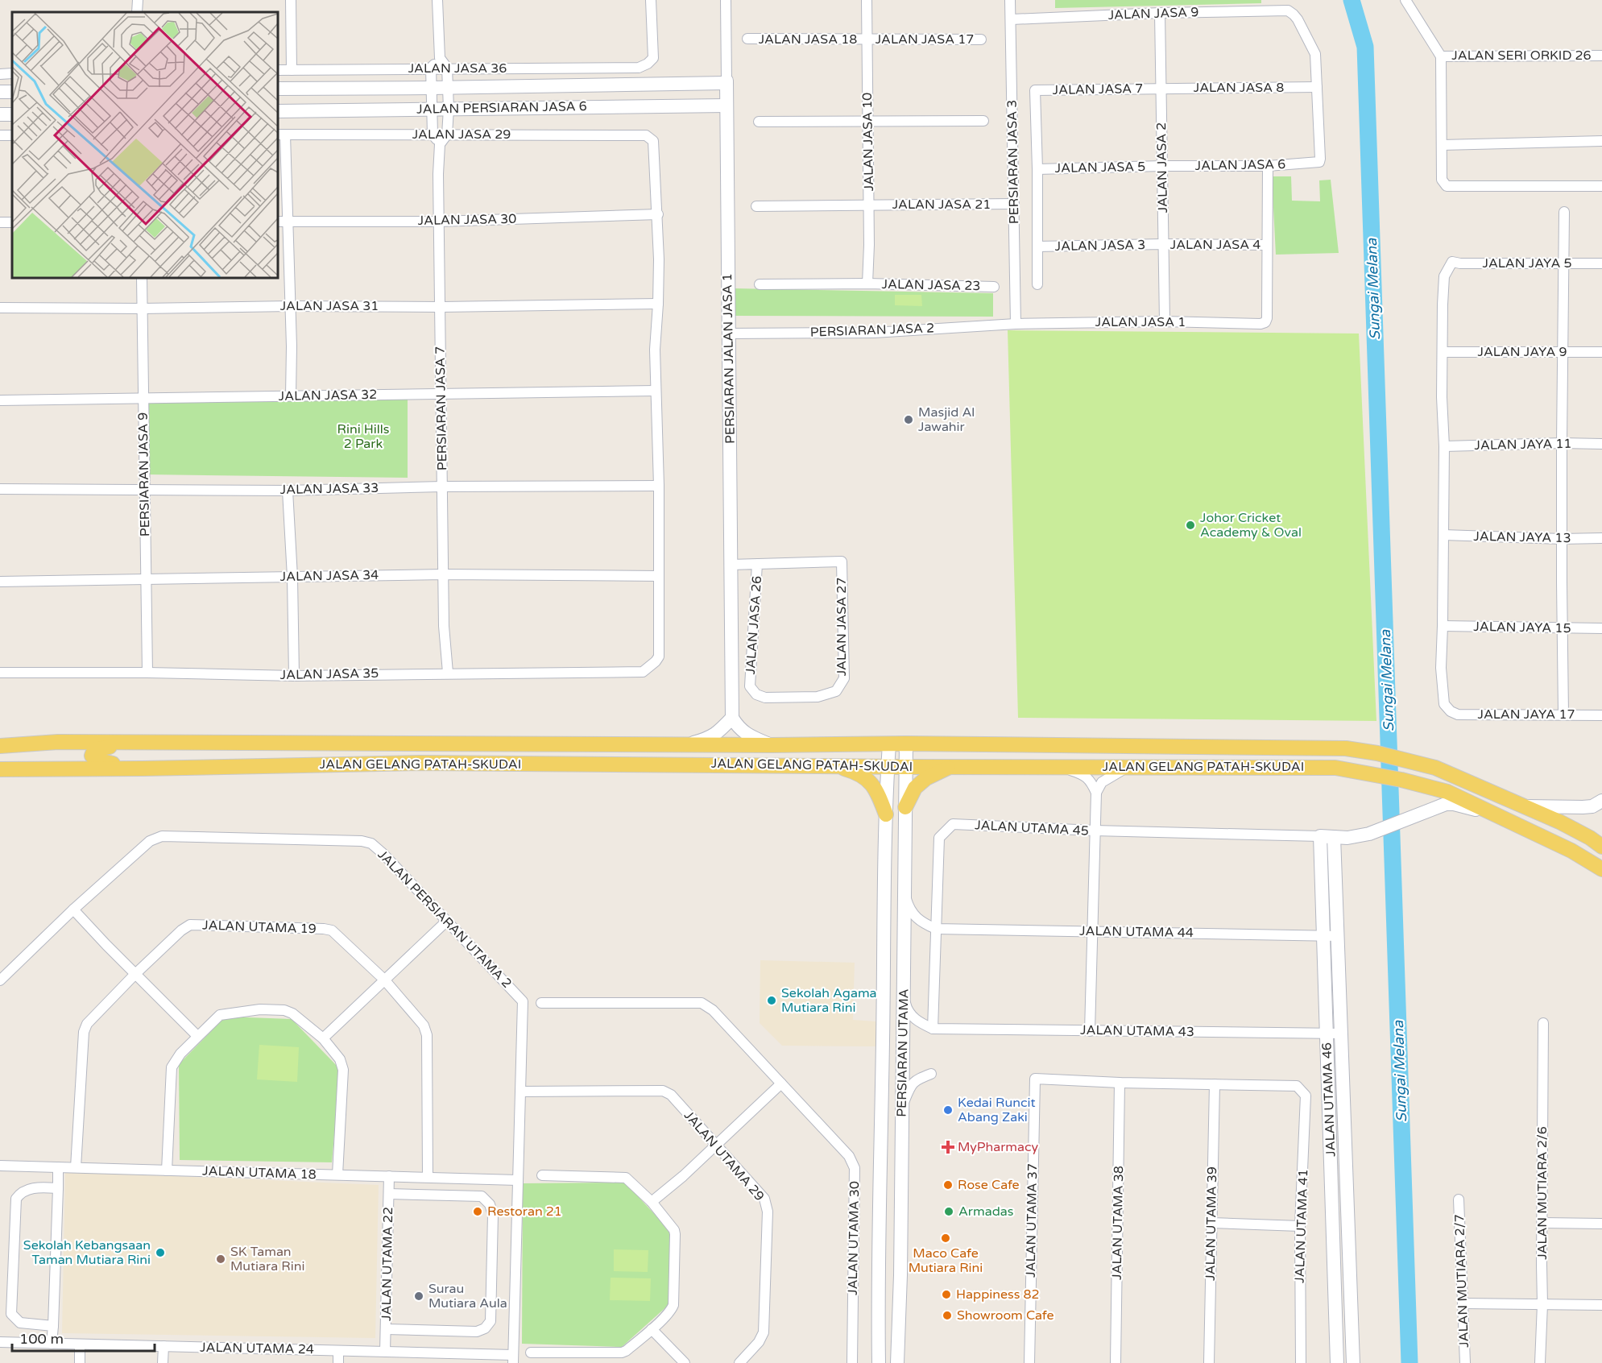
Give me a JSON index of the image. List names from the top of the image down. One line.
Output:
{"streets":{"main road":["JALAN GELANG PATAH-SKUDAI"],"street":["JALAN JASA 9","JALAN JASA 18","JALAN JASA 17","JALAN SERI ORKID 26","JALAN JASA 36","JALAN JASA 8","JALAN JASA 7","JALAN PERSIARAN JASA 6","JALAN JASA 29","JALAN JASA 10","PERSIARAN JASA 3","JALAN JASA 6","JALAN JASA 5","JALAN JASA 2","JALAN JASA 21","JALAN JASA 30","JALAN JASA 4","JALAN JASA 3","JALAN JAYA 5","JALAN JASA 23","JALAN JASA 31","JALAN JASA 1","PERSIARAN JASA 2","JALAN JAYA 9","PERSIARAN JALAN JASA 1","JALAN JASA 32","PERSIARAN JASA 7","JALAN JAYA 11","PERSIARAN JASA 9","JALAN JASA 33","JALAN JAYA 13","JALAN JASA 34","JALAN JASA 26","JALAN JASA 27","JALAN JAYA 15","JALAN JASA 35","JALAN JAYA 17","JALAN UTAMA 45","JALAN PERSIARAN UTAMA 2","JALAN UTAMA 19","JALAN UTAMA 44","JALAN UTAMA 43","PERSIARAN UTAMA","JALAN UTAMA 46","JALAN UTAMA 29","JALAN UTAMA 18","JALAN MUTIARA 2/6","JALAN UTAMA 37","JALAN UTAMA 38","JALAN UTAMA 39","JALAN UTAMA 41","JALAN UTAMA 30","JALAN UTAMA 22","JALAN MUTIARA 2/7","JALAN UTAMA 24"]},"crossings":[["JALAN JASA 9","JALAN JASA 8"],["JALAN JASA 9","PERSIARAN JASA 3"],["JALAN JASA 9","JALAN JASA 6"],["JALAN JASA 9","JALAN JASA 2"],["JALAN JASA 18","JALAN JASA 17"],["JALAN JASA 18","JALAN JASA 10"],["JALAN JASA 17","JALAN JASA 10"],["JALAN JASA 8","JALAN JASA 7"],["JALAN JASA 8","JALAN JASA 6"],["JALAN JASA 8","JALAN JASA 2"],["JALAN JASA 7","JALAN JASA 5"],["JALAN JASA 7","JALAN JASA 2"],["JALAN PERSIARAN JASA 6","PERSIARAN JALAN JASA 1"],["JALAN JASA 29","JALAN JASA 30"],["JALAN JASA 10","JALAN JASA 21"],["JALAN JASA 10","JALAN JASA 23"],["PERSIARAN JASA 3","JALAN JASA 21"],["PERSIARAN JASA 3","JALAN JASA 1"],["PERSIARAN JASA 3","PERSIARAN JASA 2"],["JALAN JASA 6","JALAN JASA 5"],["JALAN JASA 6","JALAN JASA 2"],["JALAN JASA 5","JALAN JASA 2"],["JALAN JASA 2","JALAN JASA 4"],["JALAN JASA 2","JALAN JASA 3"],["JALAN JASA 2","JALAN JASA 1"],["JALAN JASA 30","PERSIARAN JASA 7"],["JALAN JASA 4","JALAN JASA 3"],["JALAN JASA 4","JALAN JASA 1"],["JALAN JAYA 5","JALAN JAYA 9"],["JALAN JASA 31","PERSIARAN JASA 7"],["JALAN JASA 31","PERSIARAN JASA 9"],["JALAN JASA 1","PERSIARAN JASA 2"],["PERSIARAN JASA 2","PERSIARAN JALAN JASA 1"],["JALAN JASA 32","PERSIARAN JASA 7"],["JALAN JASA 32","PERSIARAN JASA 9"],["PERSIARAN JASA 7","JALAN JASA 33"],["PERSIARAN JASA 7","JALAN JASA 34"],["PERSIARAN JASA 7","JALAN JASA 35"],["PERSIARAN JASA 9","JALAN JASA 33"],["PERSIARAN JASA 9","JALAN JASA 34"],["PERSIARAN JASA 9","JALAN JASA 35"],["JALAN JASA 34","JALAN JASA 35"],["JALAN JASA 26","JALAN JASA 27"],["JALAN JAYA 15","JALAN JAYA 17"],["JALAN GELANG PATAH-SKUDAI","PERSIARAN UTAMA"],["JALAN UTAMA 45","JALAN UTAMA 44"],["JALAN UTAMA 45","JALAN UTAMA 43"],["JALAN UTAMA 45","JALAN UTAMA 46"],["JALAN PERSIARAN UTAMA 2","JALAN UTAMA 29"],["JALAN PERSIARAN UTAMA 2","JALAN UTAMA 18"],["JALAN PERSIARAN UTAMA 2","JALAN UTAMA 24"],["JALAN UTAMA 19","JALAN UTAMA 18"],["JALAN UTAMA 44","JALAN UTAMA 46"],["JALAN UTAMA 43","JALAN UTAMA 46"],["JALAN UTAMA 18","JALAN UTAMA 22"],["JALAN UTAMA 37","JALAN UTAMA 38"],["JALAN UTAMA 39","JALAN UTAMA 41"],["JALAN UTAMA 22","JALAN UTAMA 24"]],"water":["Sungai Melana"],"parks":["Rini Hills 2 Park"],"places":{"other":["Masjid Al Jawahir","Johor Cricket Academy & Oval","Sekolah Agama Mutiara Rini","Kedai Runcit Abang Zaki","Rose Cafe","Restoran 21","Armadas","Maco Cafe Mutiara Rini","Sekolah Kebangsaan Taman Mutiara Rini","SK Taman Mutiara Rini","Happiness 82","Surau Mutiara Aula","Showroom Cafe"],"health":["MyPharmacy"]},"scale_bar":"100 m"}
